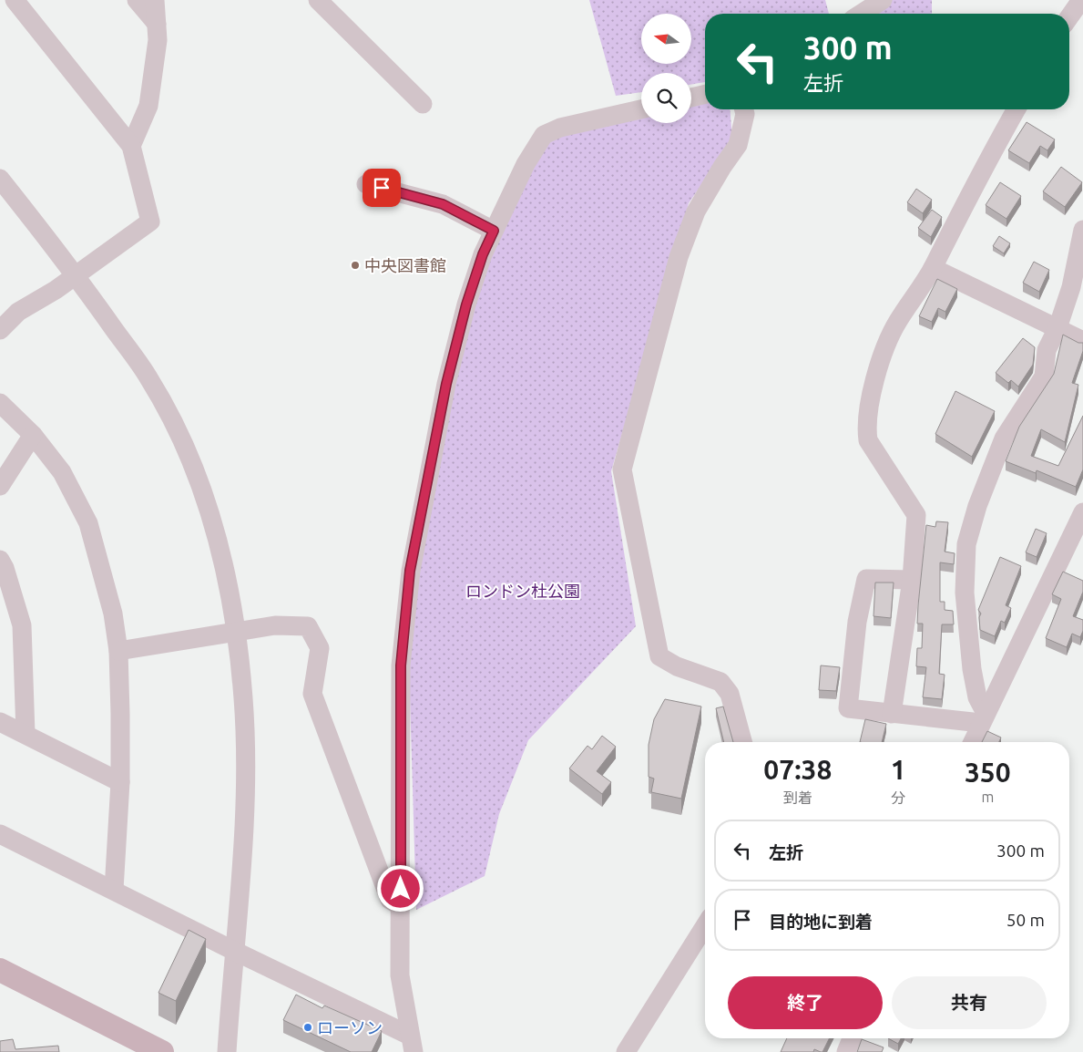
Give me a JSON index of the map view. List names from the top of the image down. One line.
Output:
{"parks":["ロンドン杜公園"],"places":["中央図書館","ローソン"],"north":"left","page":{"turn":["300 m","左折"],"eta":["07:38","到着","1","分","350","m"],"list":[{"name":"左折","value":"300 m"},{"name":"目的地に到着","value":"50 m"}],"buttons":["終了","共有"]}}
